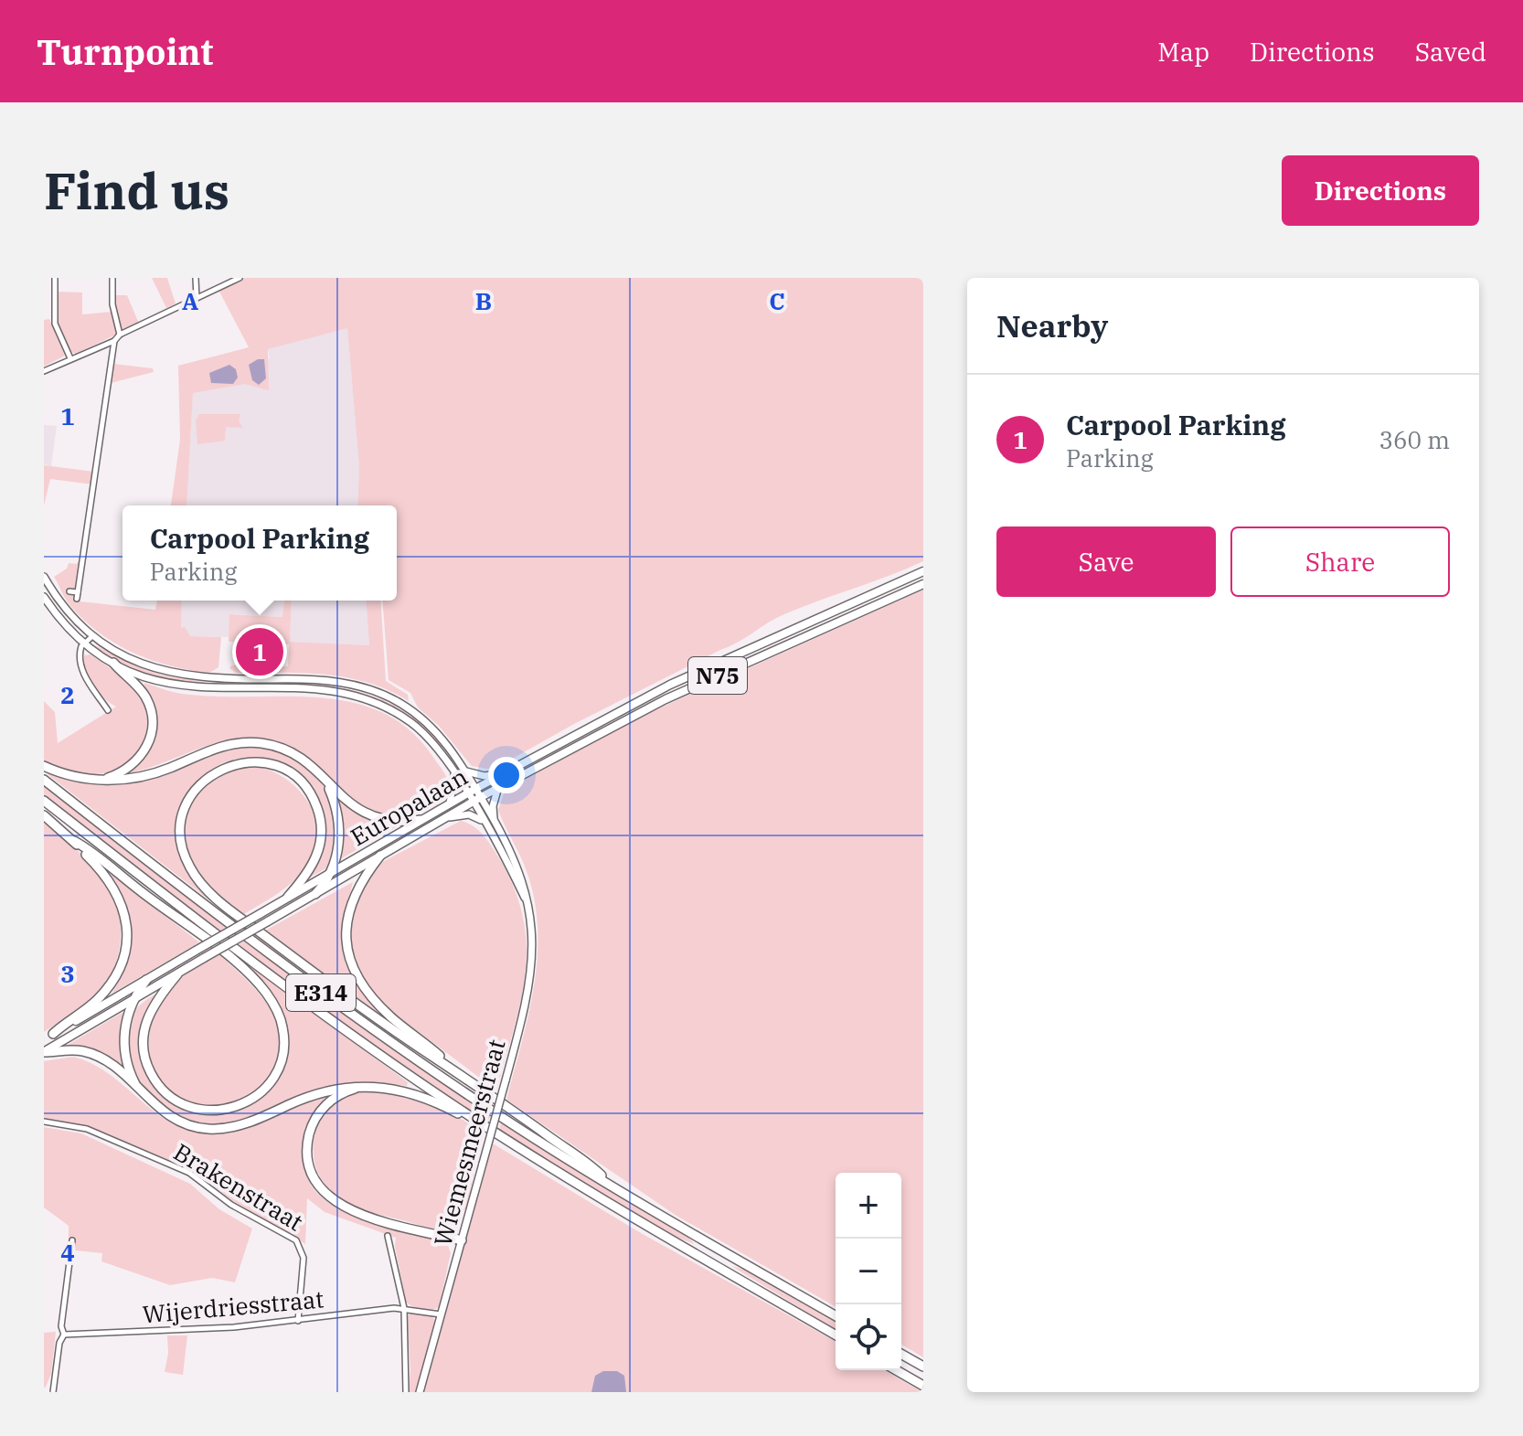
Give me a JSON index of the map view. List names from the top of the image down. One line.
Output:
{"streets":{"highway":["E314"],"main road":["N75","Europalaan","Wiemesmeerstraat"],"street":["Brakenstraat","Wijerdriesstraat"]},"crossings":[["Europalaan","Wiemesmeerstraat"],["Wiemesmeerstraat","Wijerdriesstraat"],["Brakenstraat","Wijerdriesstraat"]],"page":{"header":"Turnpoint","nav":["Map","Directions","Saved"],"buttons":["Directions",["Save","Share"]],"title":"Find us","heading":"Nearby","list":[{"mark":"1","name":"Carpool Parking","note":"Parking","value":"360 m"}],"popup":["Carpool Parking","Parking"],"pins":"1","map_buttons":["+","−"]},"grid":{"columns":["A","B","C"],"rows":["1","2","3","4"]}}
